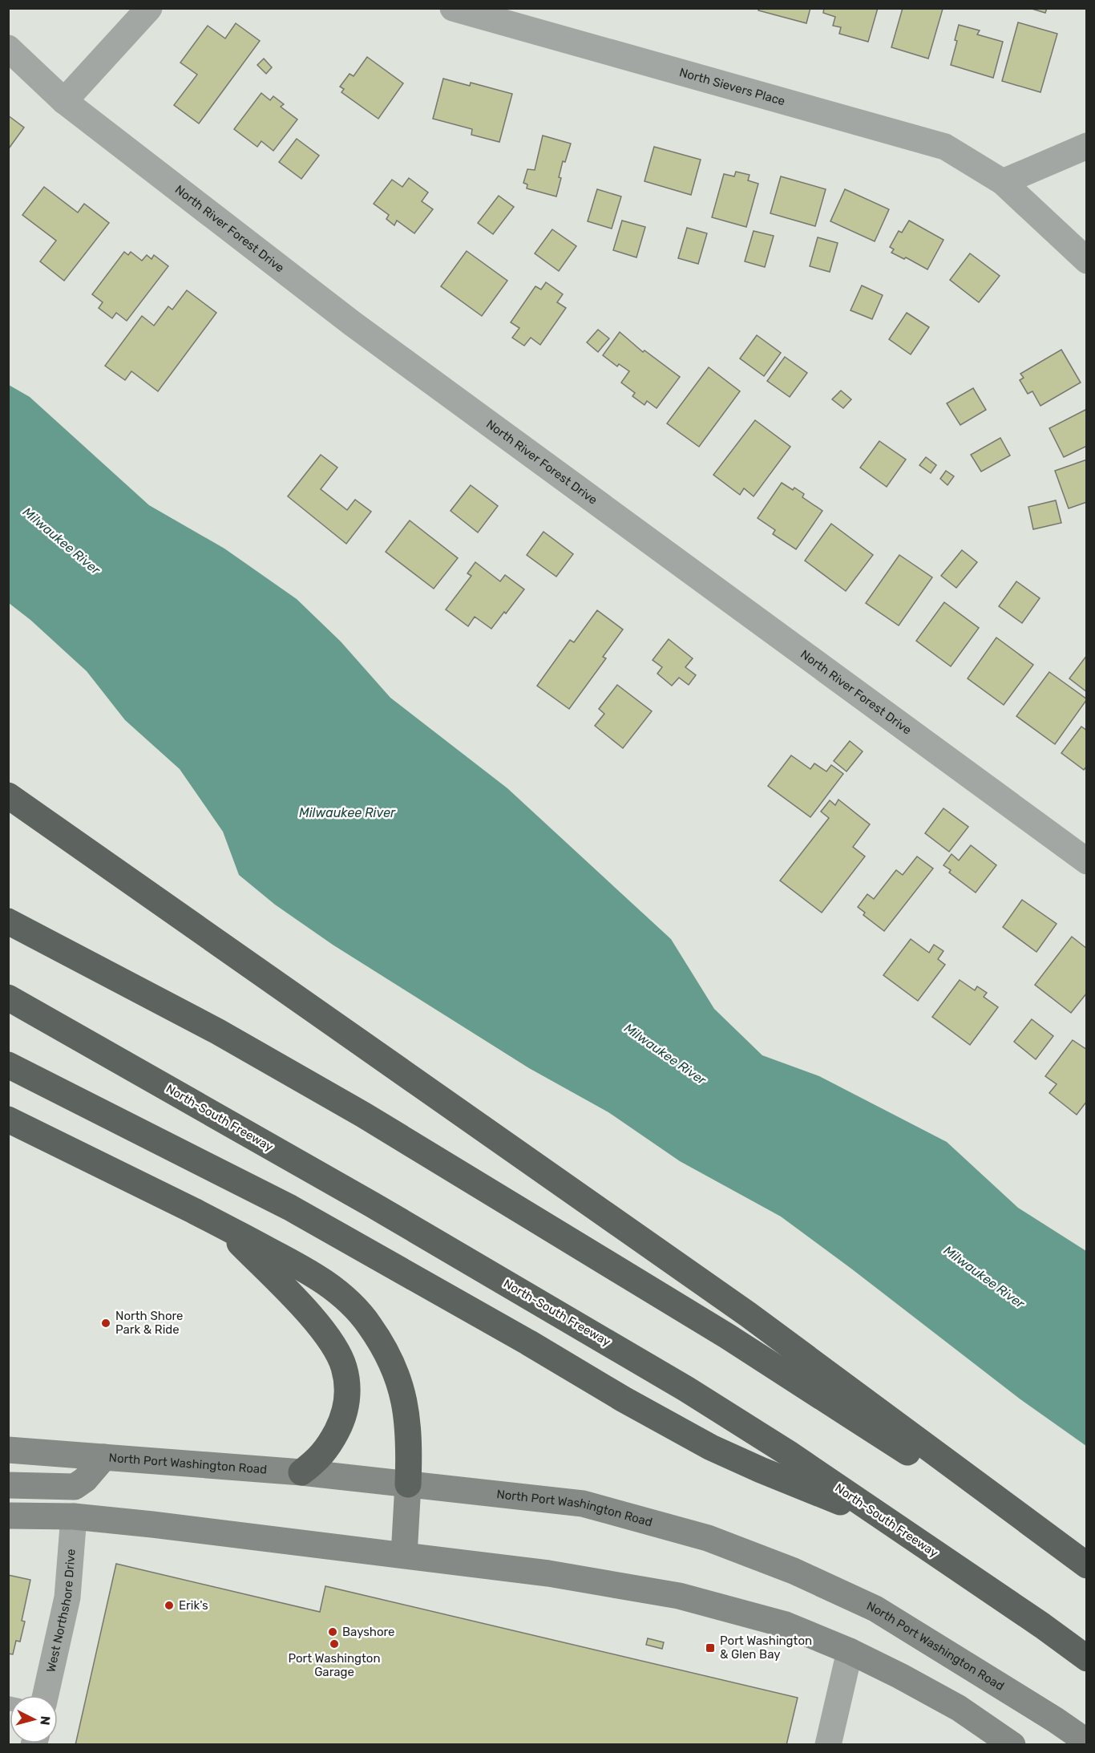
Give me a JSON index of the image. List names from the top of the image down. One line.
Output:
{"streets":{"highway":["North-South Freeway"],"main road":["North Port Washington Road"],"street":["North Sievers Place","North River Forest Drive","West Northshore Drive"]},"water":["Milwaukee River"],"places":{"other":["North Shore Park & Ride","Erik's","Bayshore","Port Washington Garage"],"transit":["Port Washington & Glen Bay"]},"north":"right"}
